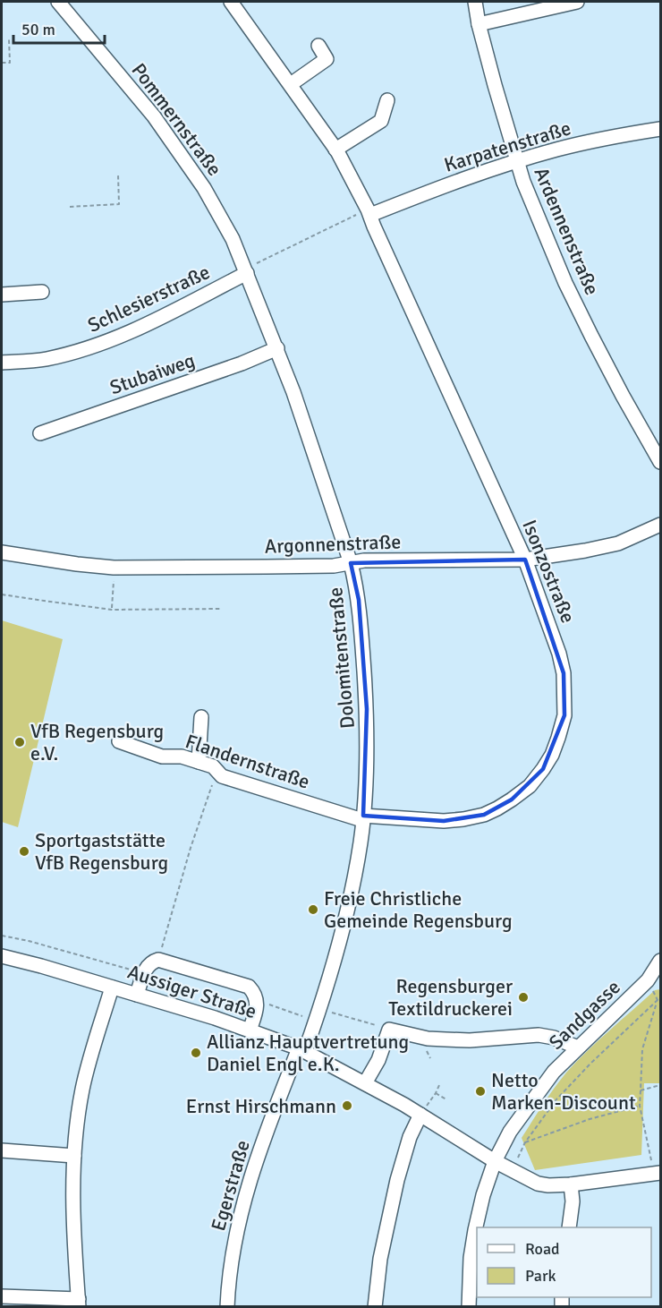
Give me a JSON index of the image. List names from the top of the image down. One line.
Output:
{"streets":{"street":["Pommernstraße","Karpatenstraße","Ardennenstraße","Schlesierstraße","Stubaiweg","Argonnenstraße","Isonzostraße","Dolomitenstraße","Flandernstraße","Aussiger Straße","Sandgasse","Egerstraße"]},"crossings":[["Pommernstraße","Schlesierstraße"],["Pommernstraße","Dolomitenstraße"],["Karpatenstraße","Ardennenstraße"],["Karpatenstraße","Isonzostraße"],["Schlesierstraße","Dolomitenstraße"],["Stubaiweg","Dolomitenstraße"],["Argonnenstraße","Isonzostraße"],["Argonnenstraße","Dolomitenstraße"],["Isonzostraße","Dolomitenstraße"],["Isonzostraße","Flandernstraße"],["Dolomitenstraße","Flandernstraße"],["Dolomitenstraße","Aussiger Straße"],["Dolomitenstraße","Egerstraße"],["Aussiger Straße","Sandgasse"],["Aussiger Straße","Egerstraße"]],"places":["VfB Regensburg e.V.","Sportgaststätte VfB Regensburg","Freie Christliche Gemeinde Regensburg","Regensburger Textildruckerei","Allianz Hauptvertretung Daniel Engl e.K.","Netto Marken-Discount","Ernst Hirschmann"],"legend":["Road","Park"],"scale_bar":"50 m"}
